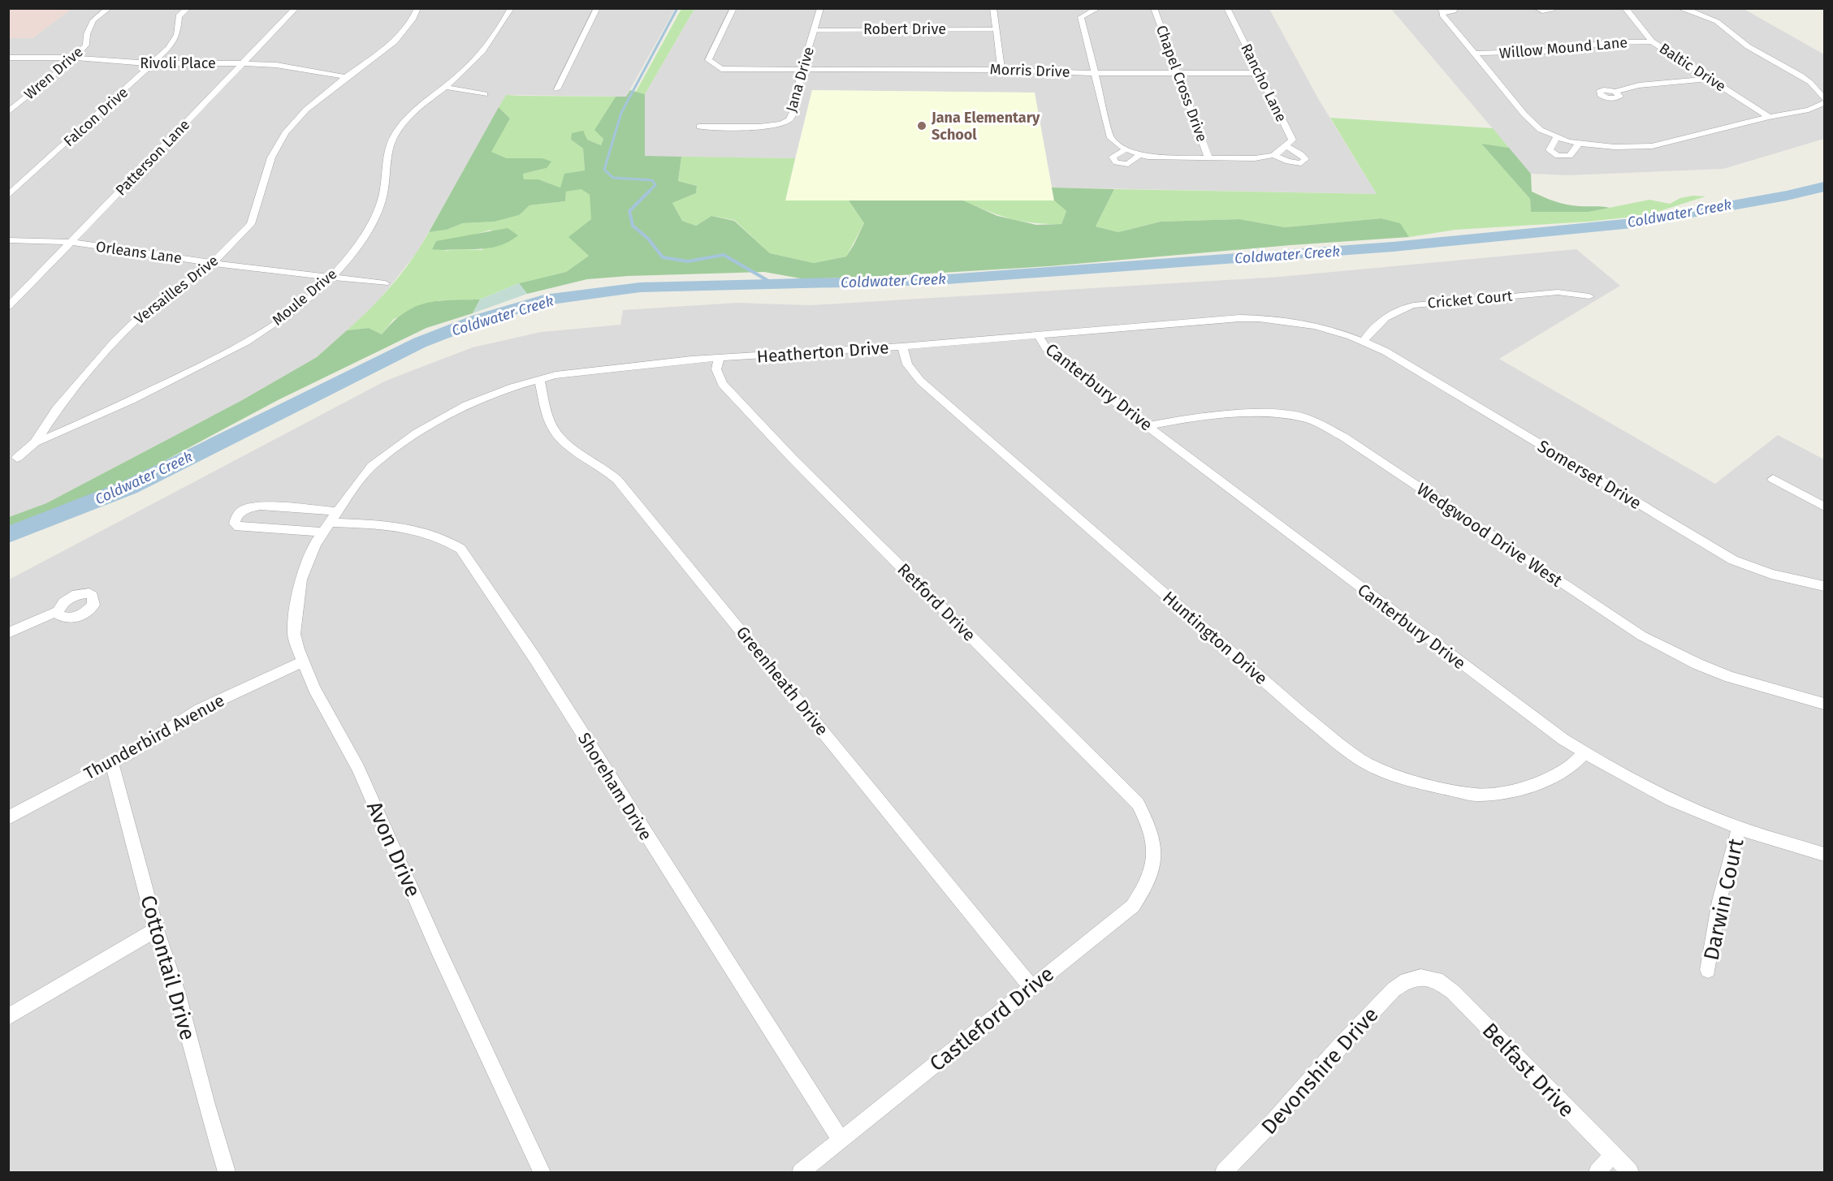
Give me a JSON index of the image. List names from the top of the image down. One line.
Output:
{"streets":{"street":["Robert Drive","Willow Mound Lane","Rivoli Place","Baltic Drive","Morris Drive","Wren Drive","Jana Drive","Rancho Lane","Chapel Cross Drive","Falcon Drive","Patterson Lane","Orleans Lane","Versailles Drive","Moule Drive","Cricket Court","Heatherton Drive","Canterbury Drive","Somerset Drive","Wedgwood Drive West","Retford Drive","Huntington Drive","Greenheath Drive","Thunderbird Avenue","Shoreham Drive","Avon Drive","Darwin Court","Cottontail Drive","Castleford Drive","Belfast Drive","Devonshire Drive"]},"crossings":[["Robert Drive","Jana Drive"],["Willow Mound Lane","Baltic Drive"],["Rivoli Place","Wren Drive"],["Rivoli Place","Falcon Drive"],["Rivoli Place","Patterson Lane"],["Rivoli Place","Versailles Drive"],["Morris Drive","Jana Drive"],["Morris Drive","Rancho Lane"],["Morris Drive","Chapel Cross Drive"],["Patterson Lane","Orleans Lane"],["Orleans Lane","Versailles Drive"],["Orleans Lane","Moule Drive"],["Versailles Drive","Moule Drive"],["Cricket Court","Heatherton Drive"],["Cricket Court","Somerset Drive"],["Heatherton Drive","Canterbury Drive"],["Heatherton Drive","Somerset Drive"],["Heatherton Drive","Retford Drive"],["Heatherton Drive","Huntington Drive"],["Heatherton Drive","Greenheath Drive"],["Heatherton Drive","Shoreham Drive"],["Heatherton Drive","Avon Drive"],["Canterbury Drive","Wedgwood Drive West"],["Canterbury Drive","Huntington Drive"],["Canterbury Drive","Darwin Court"],["Retford Drive","Castleford Drive"],["Greenheath Drive","Castleford Drive"],["Thunderbird Avenue","Avon Drive"],["Thunderbird Avenue","Cottontail Drive"],["Shoreham Drive","Avon Drive"],["Shoreham Drive","Castleford Drive"],["Belfast Drive","Devonshire Drive"]],"water":["Coldwater Creek"],"places":["Jana Elementary School"]}
